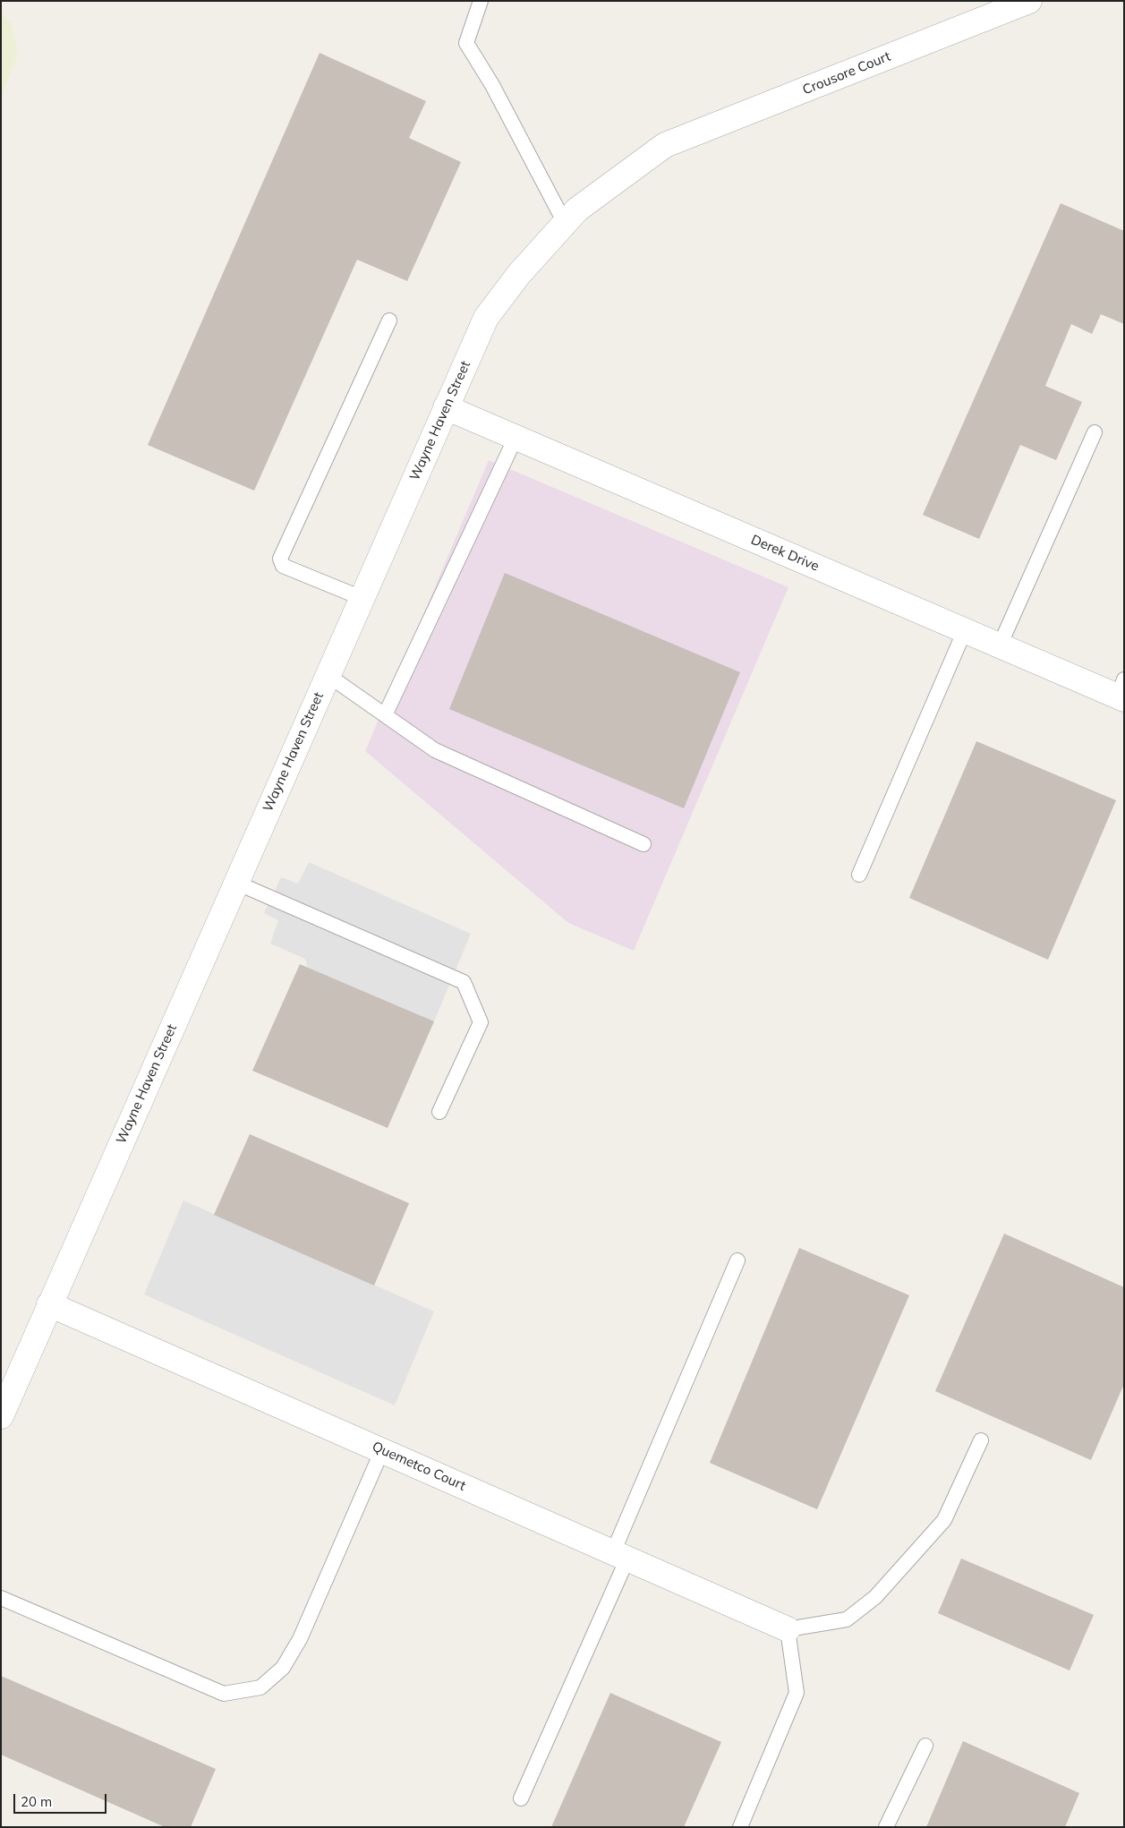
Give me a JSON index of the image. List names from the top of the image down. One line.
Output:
{"streets":{"street":["Crousore Court","Wayne Haven Street","Derek Drive","Quemetco Court"]},"crossings":[["Crousore Court","Wayne Haven Street"],["Wayne Haven Street","Derek Drive"],["Wayne Haven Street","Quemetco Court"]],"scale_bar":"20 m"}
